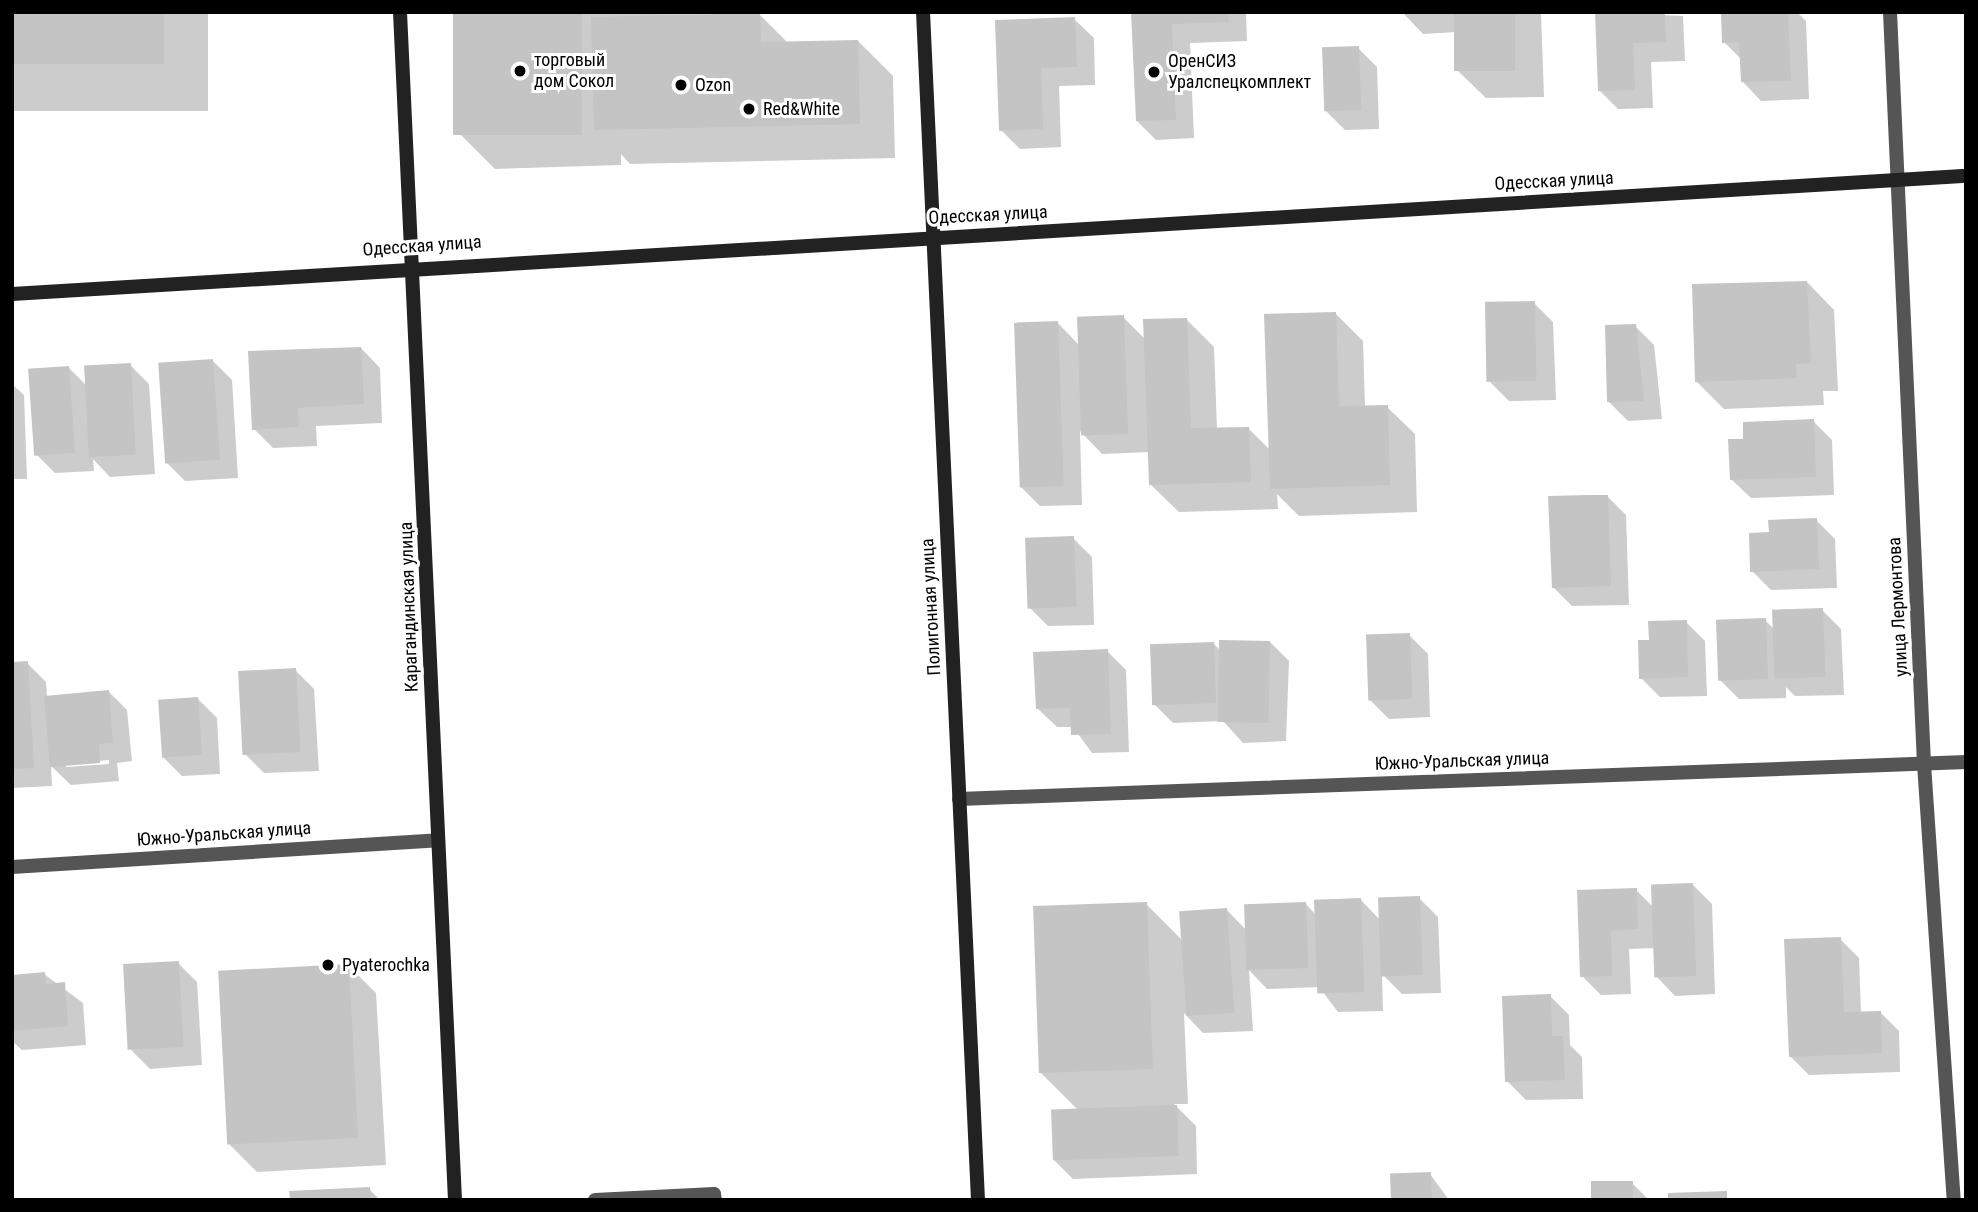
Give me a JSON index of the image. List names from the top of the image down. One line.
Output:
{"streets":{"main road":["Одесская улица","Карагандинская улица","Полигонная улица"],"street":["улица Лермонтова","Южно-Уральская улица"]},"crossings":[["Одесская улица","Карагандинская улица"],["Одесская улица","Полигонная улица"],["Одесская улица","улица Лермонтова"],["Карагандинская улица","Южно-Уральская улица"],["Полигонная улица","Южно-Уральская улица"],["улица Лермонтова","Южно-Уральская улица"]],"places":["торговый дом Сокол","ОренСИЗ Уралспецкомплект","Ozon","Red&White","Pyaterochka"]}
